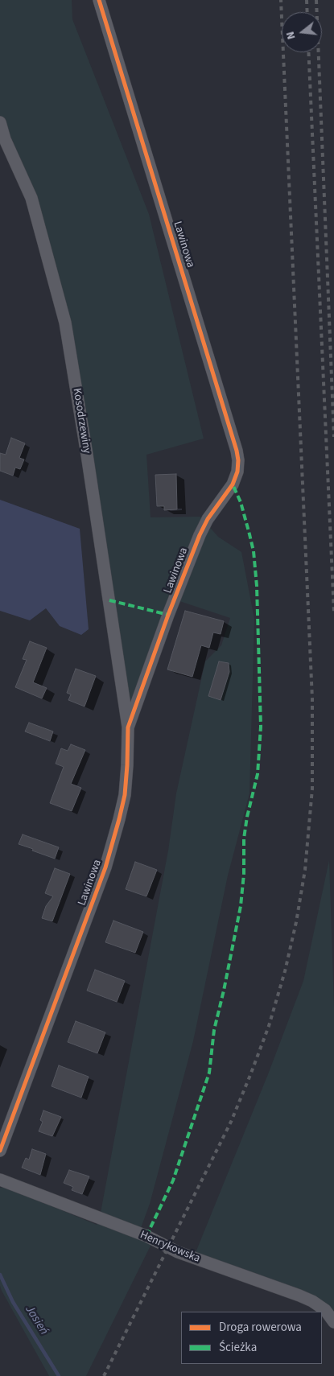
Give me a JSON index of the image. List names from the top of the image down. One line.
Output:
{"streets":{"street":["Lawinowa","Kosodrzewiny","Henrykowska"]},"crossings":[["Lawinowa","Kosodrzewiny"]],"water":["Jasień"],"legend":["Droga rowerowa","Ścieżka"],"north":"left"}
